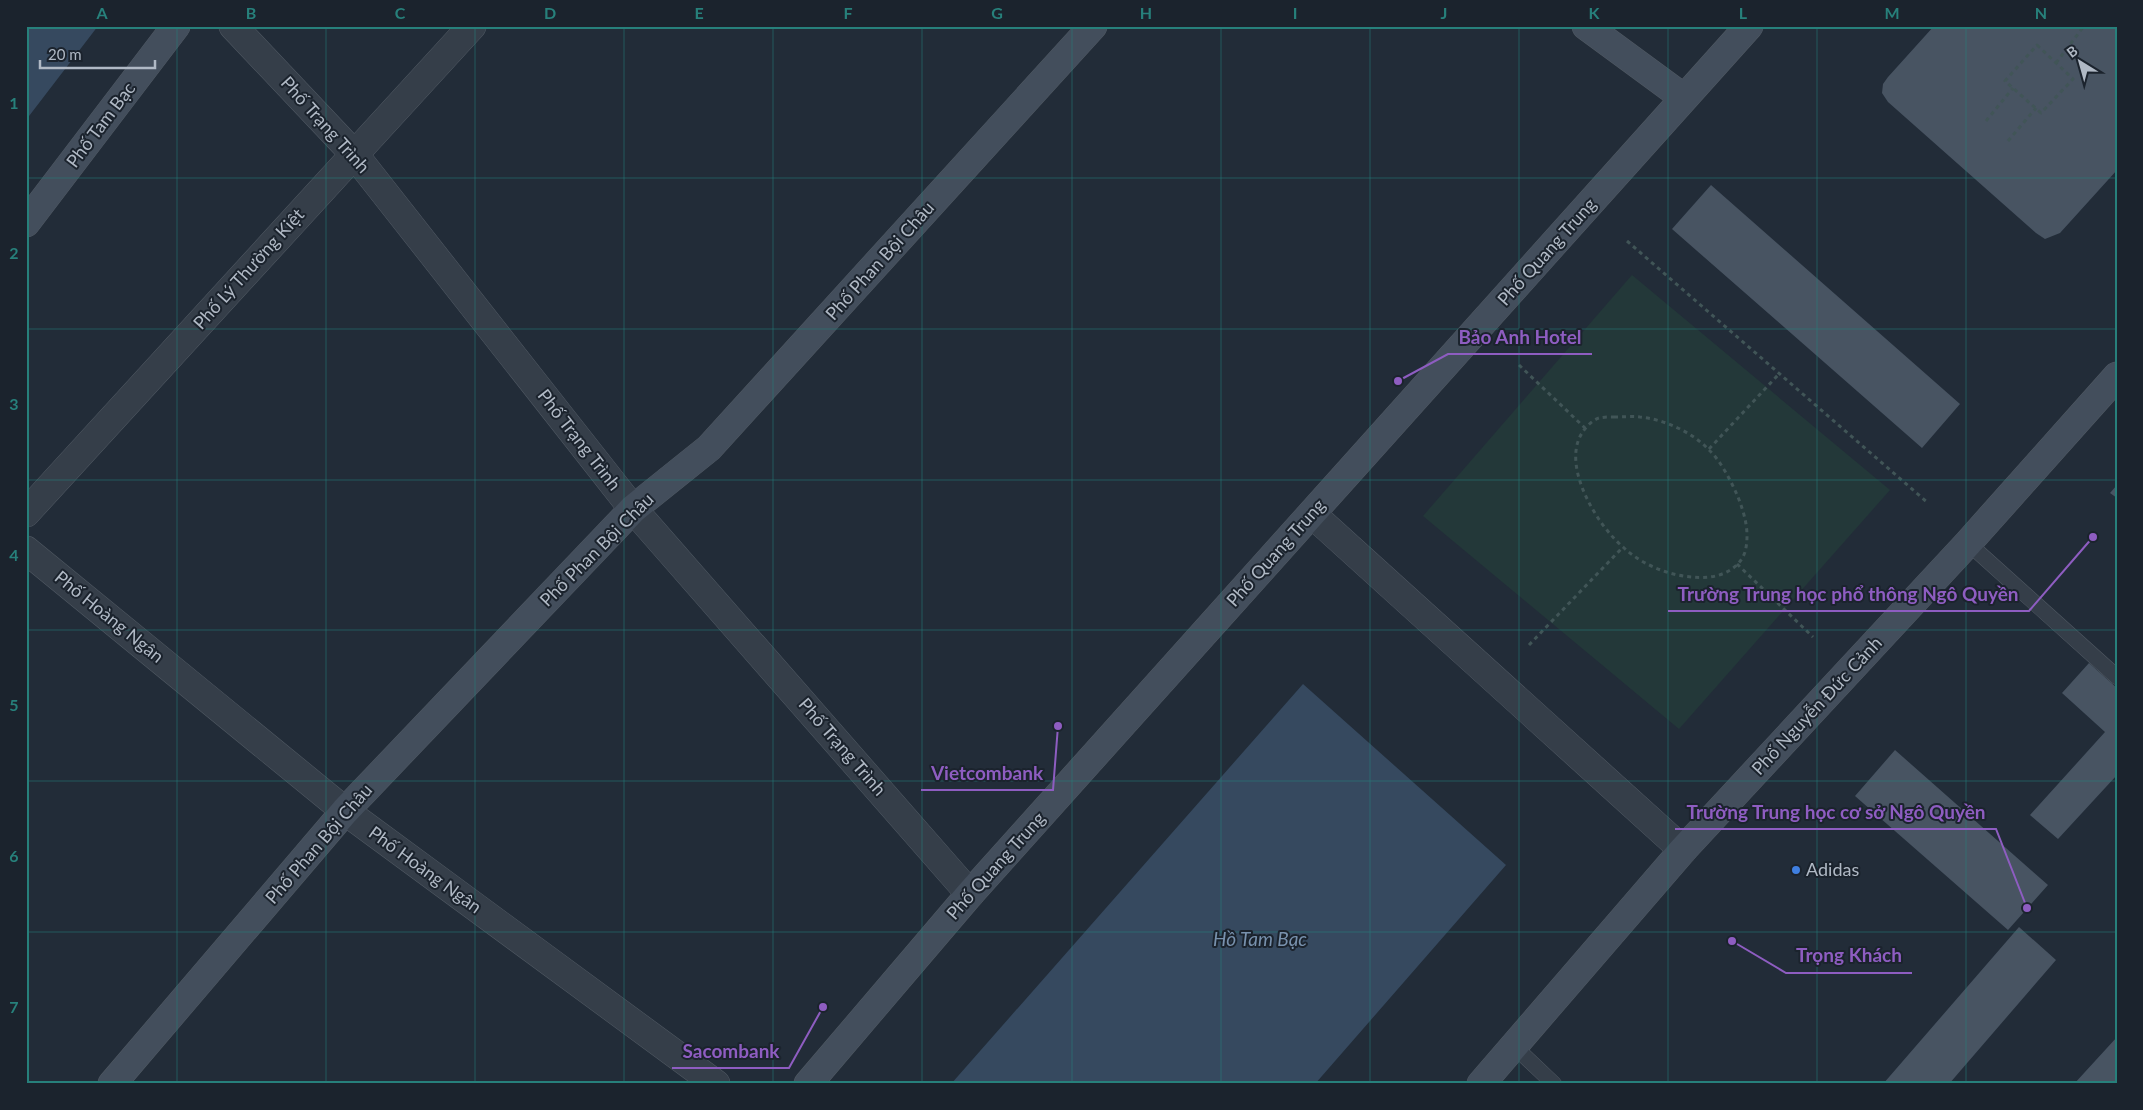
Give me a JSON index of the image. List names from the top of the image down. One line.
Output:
{"streets":{"main road":["Phố Tam Bạc","Phố Quang Trung","Phố Phan Bội Châu","Phố Nguyễn Đức Cảnh"],"street":["Phố Trạng Trình","Phố Lý Thường Kiệt","Phố Hoàng Ngân"]},"crossings":[["Phố Trạng Trình","Phố Quang Trung"],["Phố Trạng Trình","Phố Phan Bội Châu"],["Phố Trạng Trình","Phố Lý Thường Kiệt"],["Phố Phan Bội Châu","Phố Hoàng Ngân"]],"water":["Hồ Tam Bạc"],"places":["Bảo Anh Hotel","Trường Trung học phổ thông Ngô Quyền","Vietcombank","Adidas","Trường Trung học cơ sở Ngô Quyền","Trọng Khách","Sacombank"],"scale_bar":"20 m","north":"top left","grid":{"columns":["A","B","C","D","E","F","G","H","I","J","K","L","M","N"],"rows":["1","2","3","4","5","6","7"]}}
